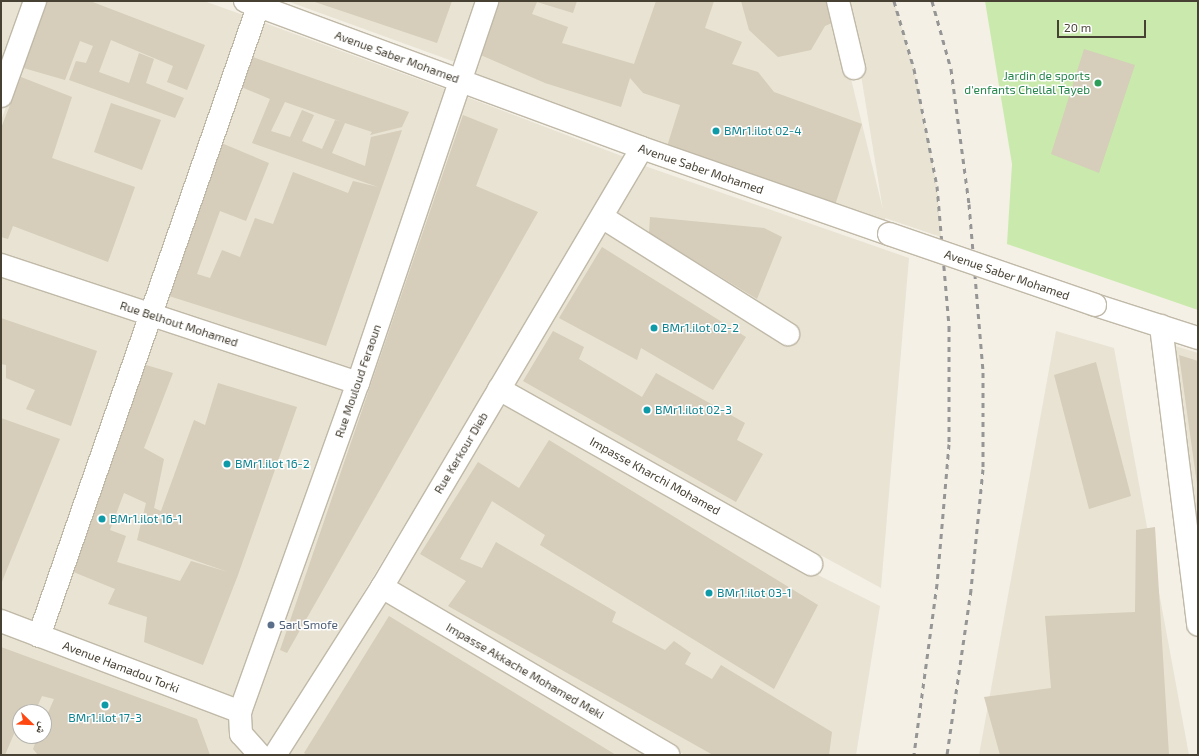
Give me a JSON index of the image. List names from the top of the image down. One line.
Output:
{"streets":{"street":["Avenue Saber Mohamed","Rue Belhout Mohamed","Rue Mouloud Feraoun","Rue Kerkour Dieb","Impasse Kharchi Mohamed","Avenue Hamadou Torki","Impasse Akkache Mohamed Meki"]},"crossings":[["Avenue Saber Mohamed","Rue Mouloud Feraoun"],["Avenue Saber Mohamed","Rue Kerkour Dieb"],["Rue Belhout Mohamed","Rue Mouloud Feraoun"],["Rue Mouloud Feraoun","Avenue Hamadou Torki"],["Rue Kerkour Dieb","Impasse Kharchi Mohamed"],["Rue Kerkour Dieb","Impasse Akkache Mohamed Meki"]],"places":["Jardin de sports d'enfants Chellal Tayeb","BMr1.ilot 02-4","BMr1.ilot 02-2","BMr1.ilot 02-3","BMr1.ilot 16-2","BMr1.ilot 16-1","BMr1.ilot 03-1","Sarl Smofe","BMr1.ilot 17-3"],"scale_bar":"20 m","north":"bottom right"}
